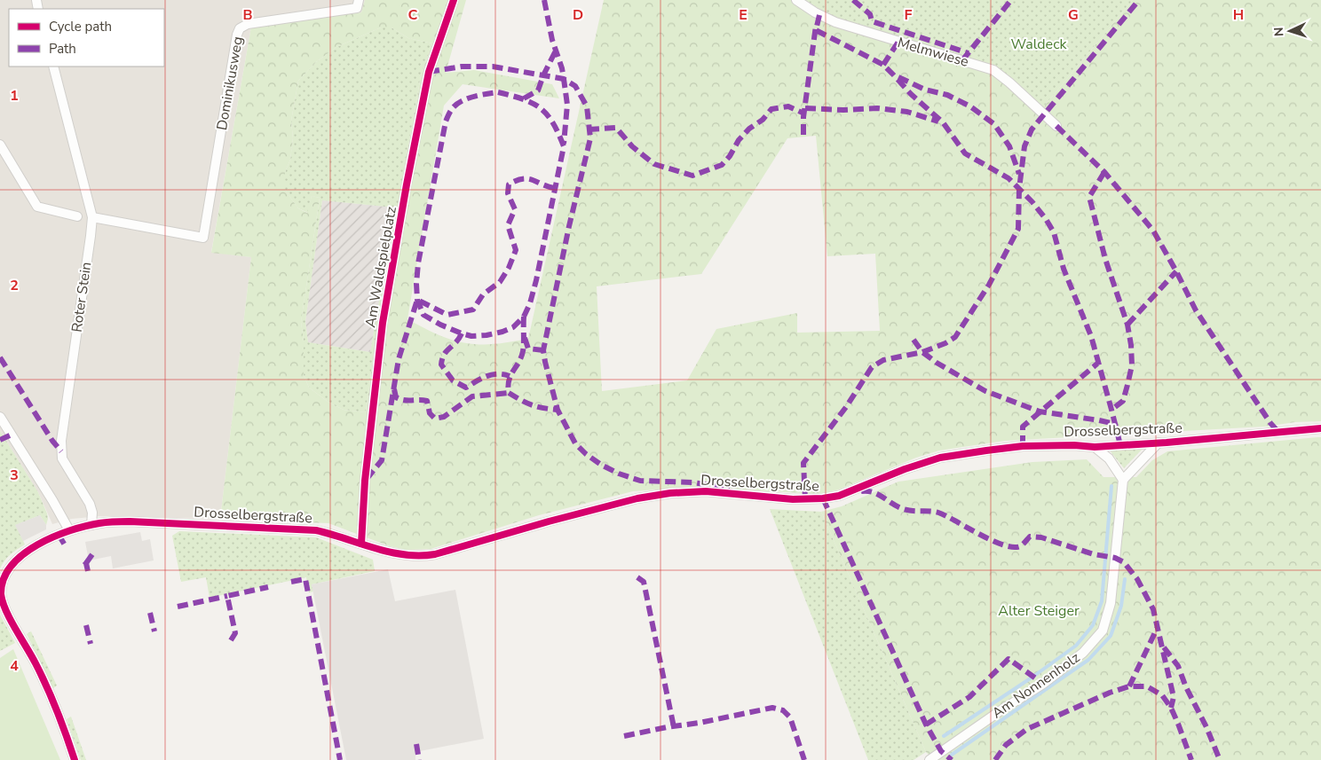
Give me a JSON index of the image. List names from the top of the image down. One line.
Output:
{"streets":{"street":["Melmwiese","Dominikusweg","Am Waldspielplatz","Roter Stein","Drosselbergstraße","Am Nonnenholz"]},"crossings":[["Dominikusweg","Roter Stein"],["Am Waldspielplatz","Drosselbergstraße"],["Roter Stein","Drosselbergstraße"]],"parks":["Waldeck","Alter Steiger"],"legend":["Cycle path","Path"],"north":"left","grid":{"columns":["B","C","D","E","F","G","H"],"rows":["1","2","3","4"]}}
